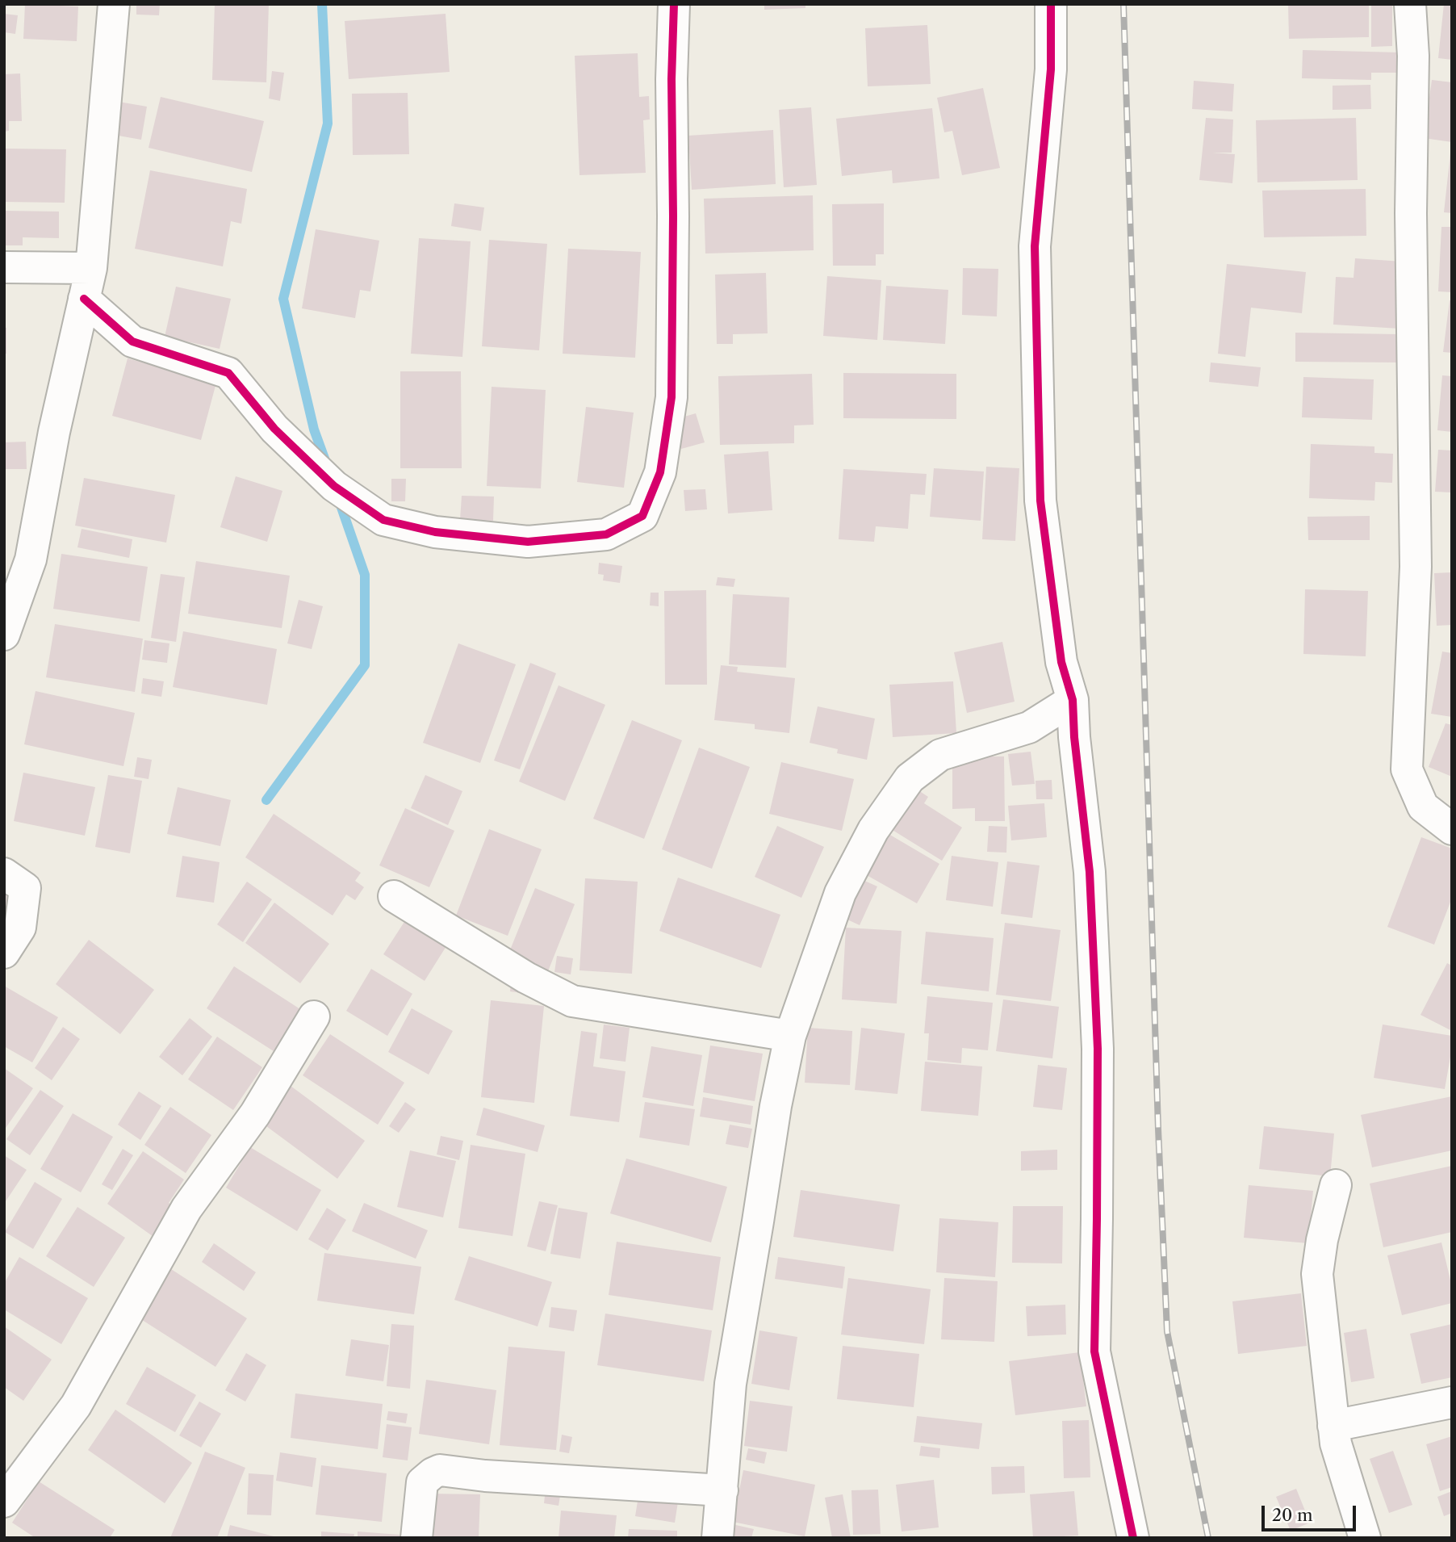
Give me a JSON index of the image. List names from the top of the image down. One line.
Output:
{"scale_bar":"20 m"}
